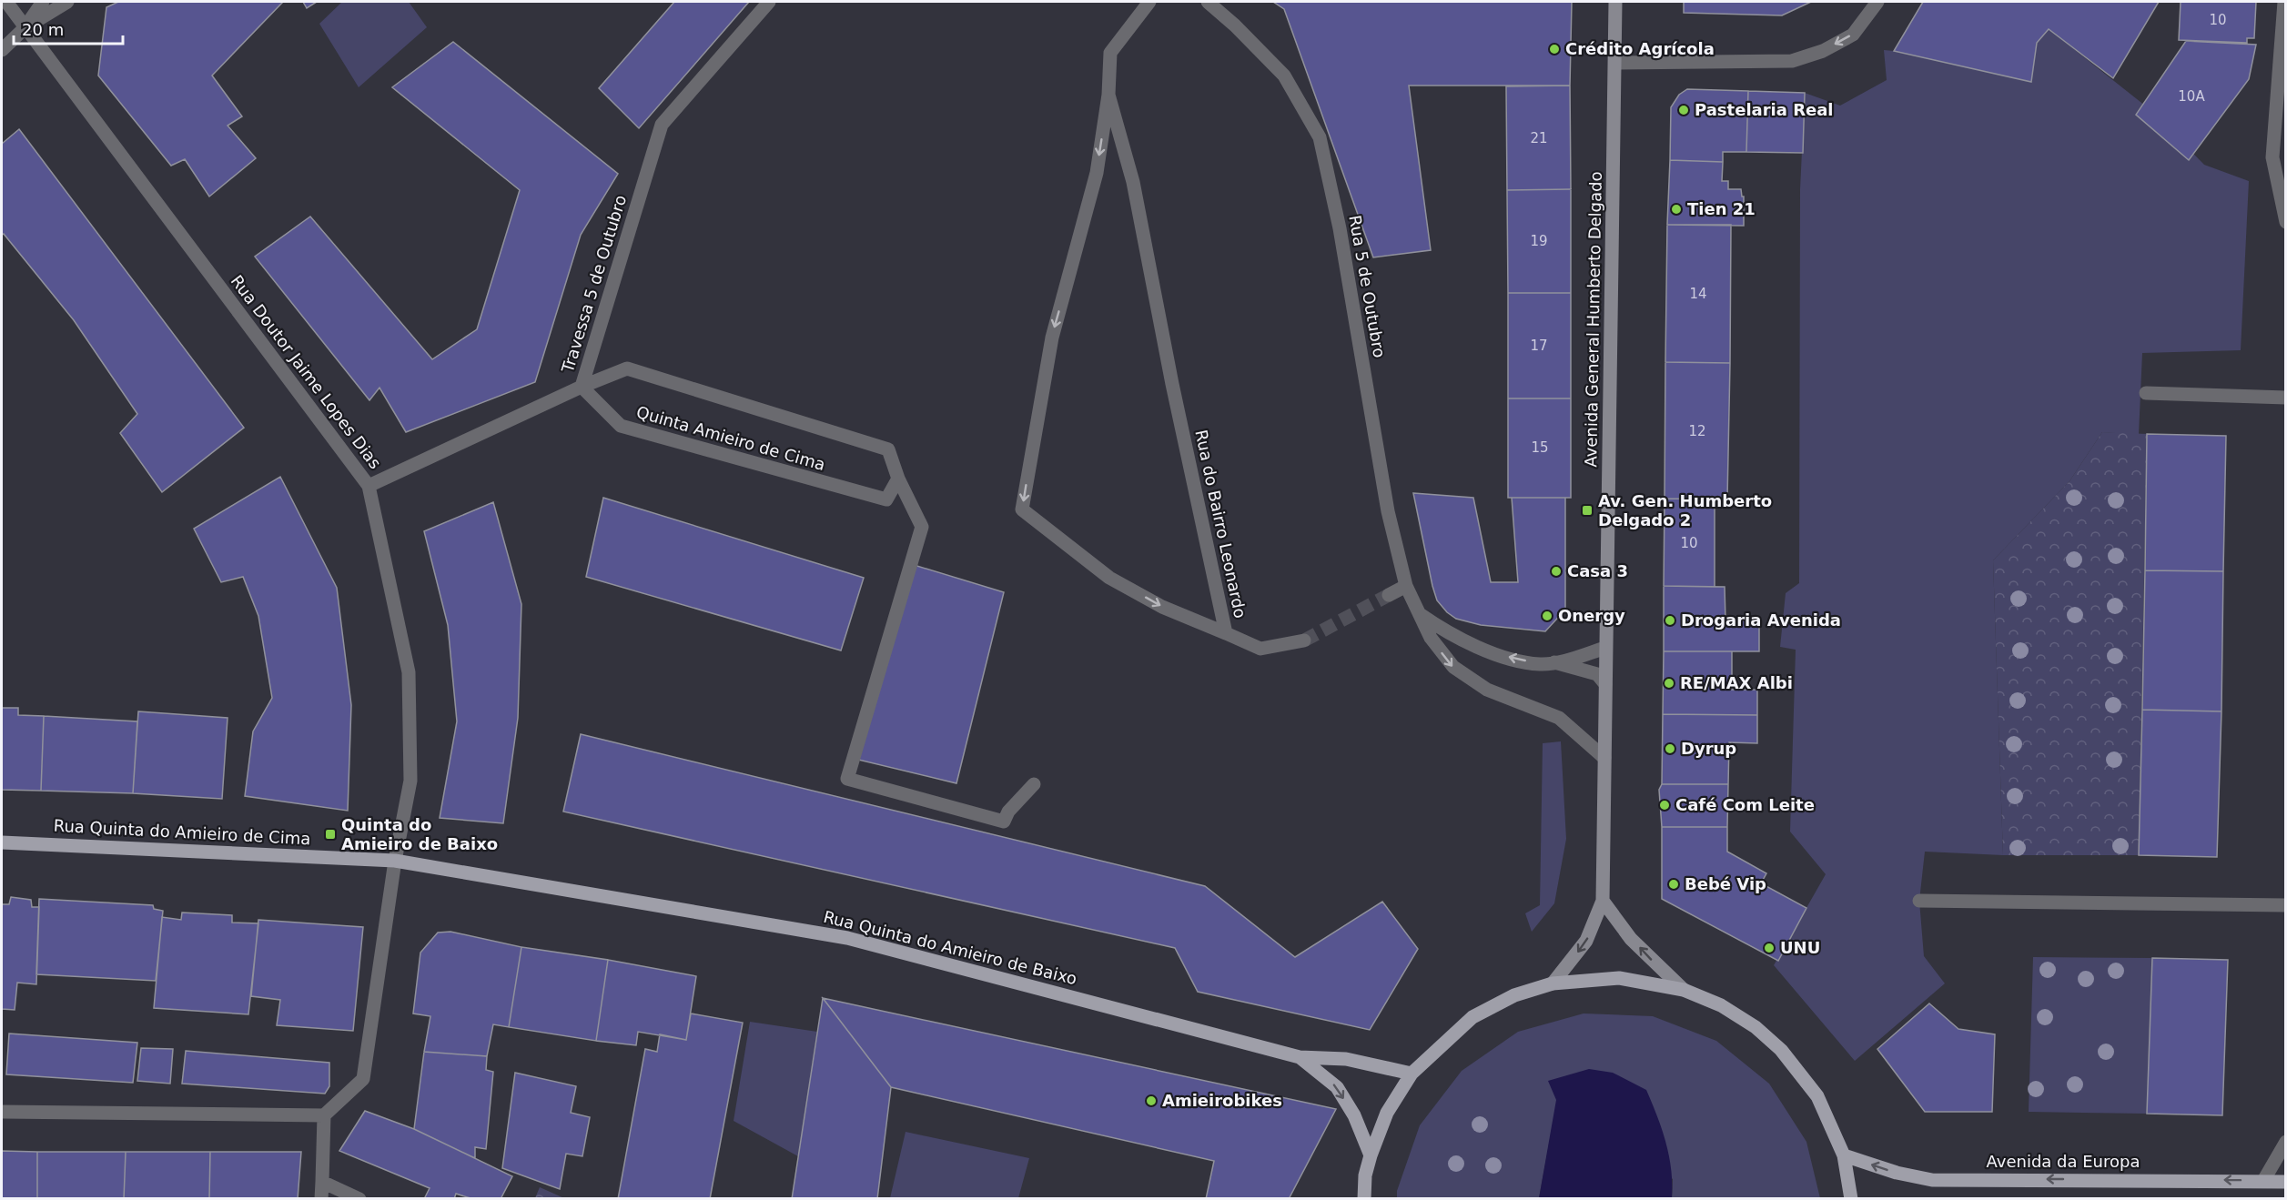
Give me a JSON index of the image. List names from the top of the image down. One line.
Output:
{"streets":{"main road":["Avenida General Humberto Delgado","Rua Quinta do Amieiro de Cima","Rua Quinta do Amieiro de Baixo","Avenida da Europa"],"street":["Travessa 5 de Outubro","Rua 5 de Outubro","Rua Doutor Jaime Lopes Dias","Quinta Amieiro de Cima","Rua do Bairro Leonardo"]},"crossings":[["Travessa 5 de Outubro","Rua Doutor Jaime Lopes Dias"],["Travessa 5 de Outubro","Quinta Amieiro de Cima"],["Rua 5 de Outubro","Avenida General Humberto Delgado"],["Rua Doutor Jaime Lopes Dias","Rua Quinta do Amieiro de Cima"],["Rua Doutor Jaime Lopes Dias","Rua Quinta do Amieiro de Baixo"],["Rua Quinta do Amieiro de Cima","Rua Quinta do Amieiro de Baixo"]],"one_way":["Avenida da Europa"],"places":{"other":["Crédito Agrícola","Pastelaria Real","Tien 21","Casa 3","Onergy","Drogaria Avenida","RE/MAX Albi","Dyrup","Café Com Leite","Bebé Vip","UNU","Amieirobikes"],"transit":["Av. Gen. Humberto Delgado 2","Quinta do Amieiro de Baixo"]},"house_numbers":["10","10A","21","19","14","17","12","15","10"],"scale_bar":"20 m"}
